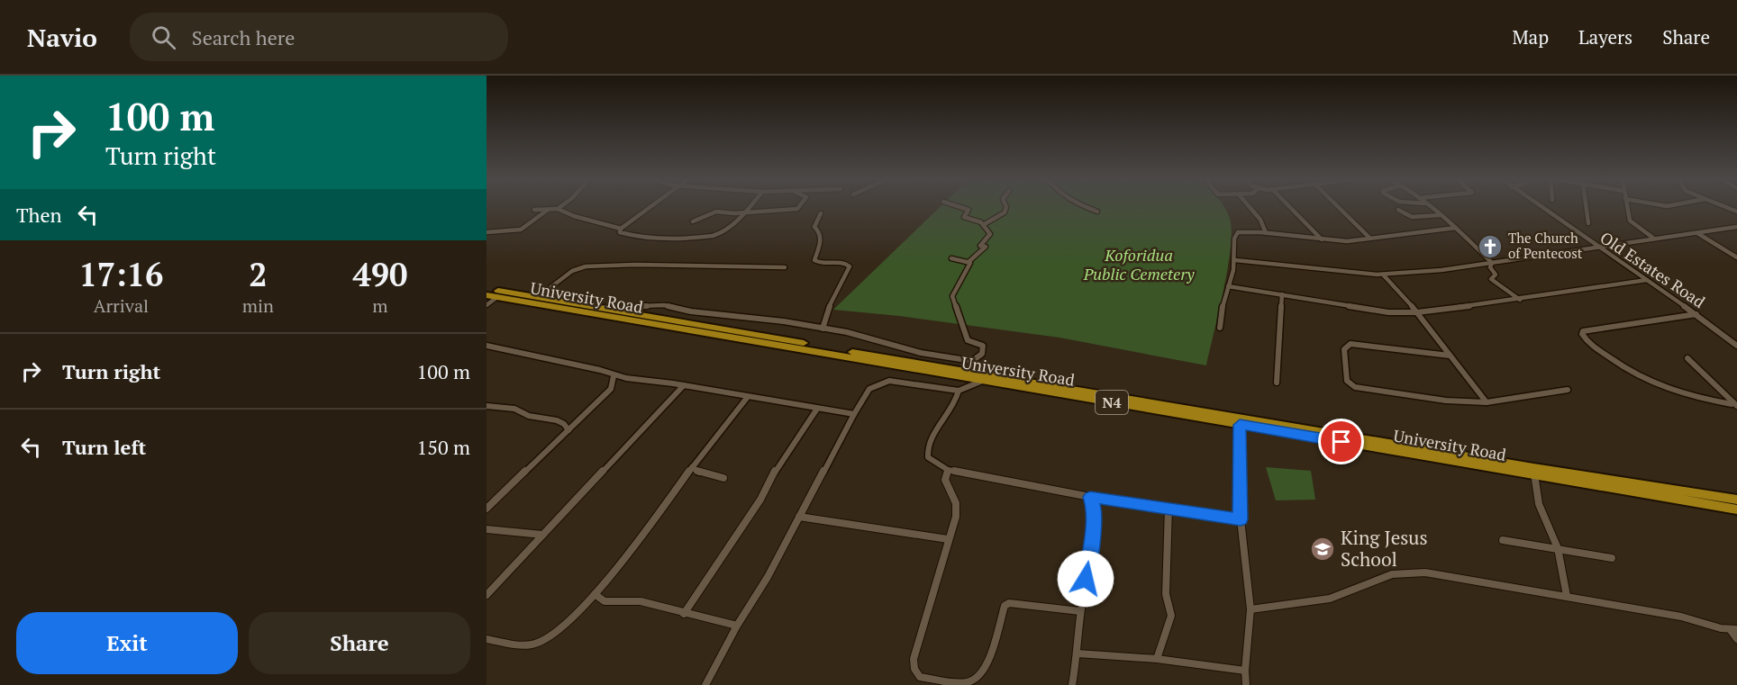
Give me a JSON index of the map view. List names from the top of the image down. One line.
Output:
{"streets":{"highway":["University Road","N4"],"street":["Old Estates Road"]},"parks":["Koforidua Public Cemetery"],"places":{"church":["The Church of Pentecost"],"school or university":["King Jesus School"]},"page":{"header":"Navio","search":"Search here","nav":["Map","Layers","Share"],"turn":["100 m","Turn right"],"then":"Then","eta":["17:16","Arrival","2","min","490","m"],"list":[{"name":"Turn right","value":"100 m"},{"name":"Turn left","value":"150 m"}],"buttons":["Exit","Share"]}}
